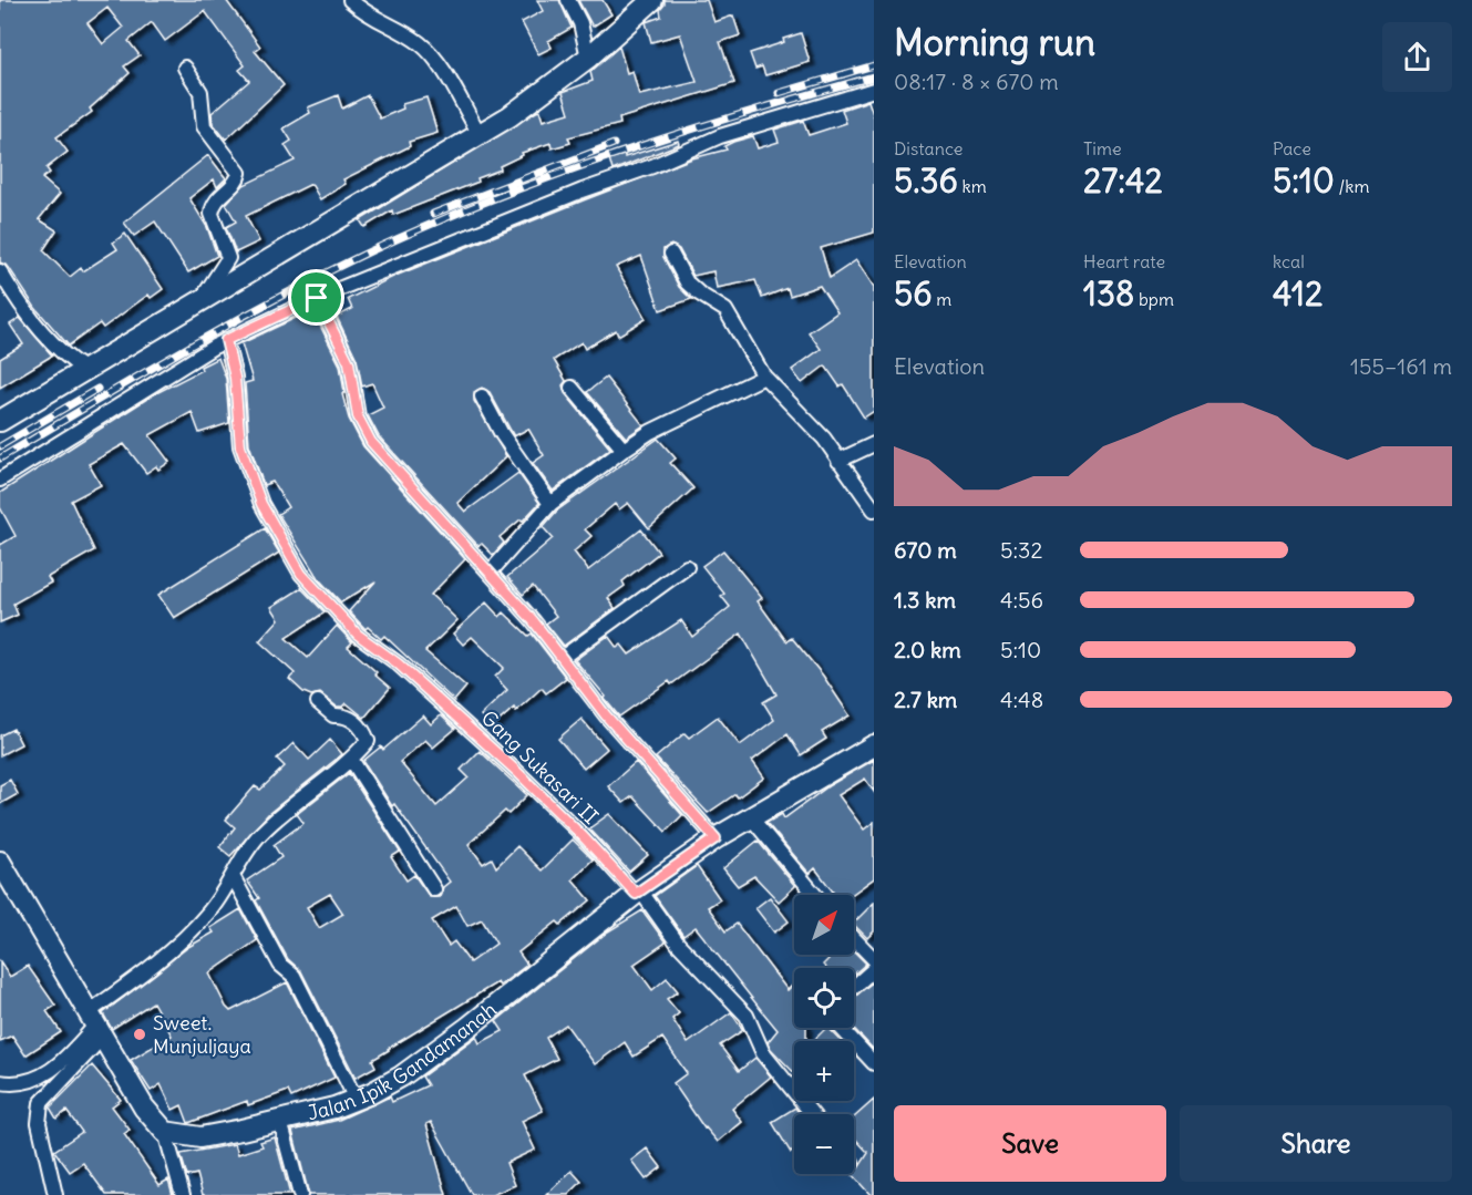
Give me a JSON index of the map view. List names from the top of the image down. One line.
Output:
{"streets":{"street":["Gang Sukasari II","Jalan Ipik Gandamanah"]},"crossings":[["Gang Sukasari II","Jalan Ipik Gandamanah"]],"places":["Sweet. Munjuljaya"],"north":"top right","page":{"heading":["Morning run","08:17 · 8 × 670 m"],"stats":[["Distance","5.36 km"],["Time","27:42"],["Pace","5:10 /km"],["Elevation","56 m"],["Heart rate","138 bpm"],["kcal","412"]],"chart":["Elevation","155–161 m"],"list":[{"name":"670 m","note":"5:32"},{"name":"1.3 km","note":"4:56"},{"name":"2.0 km","note":"5:10"},{"name":"2.7 km","note":"4:48"}],"map_buttons":["+","−"],"buttons":["Save","Share"]}}
